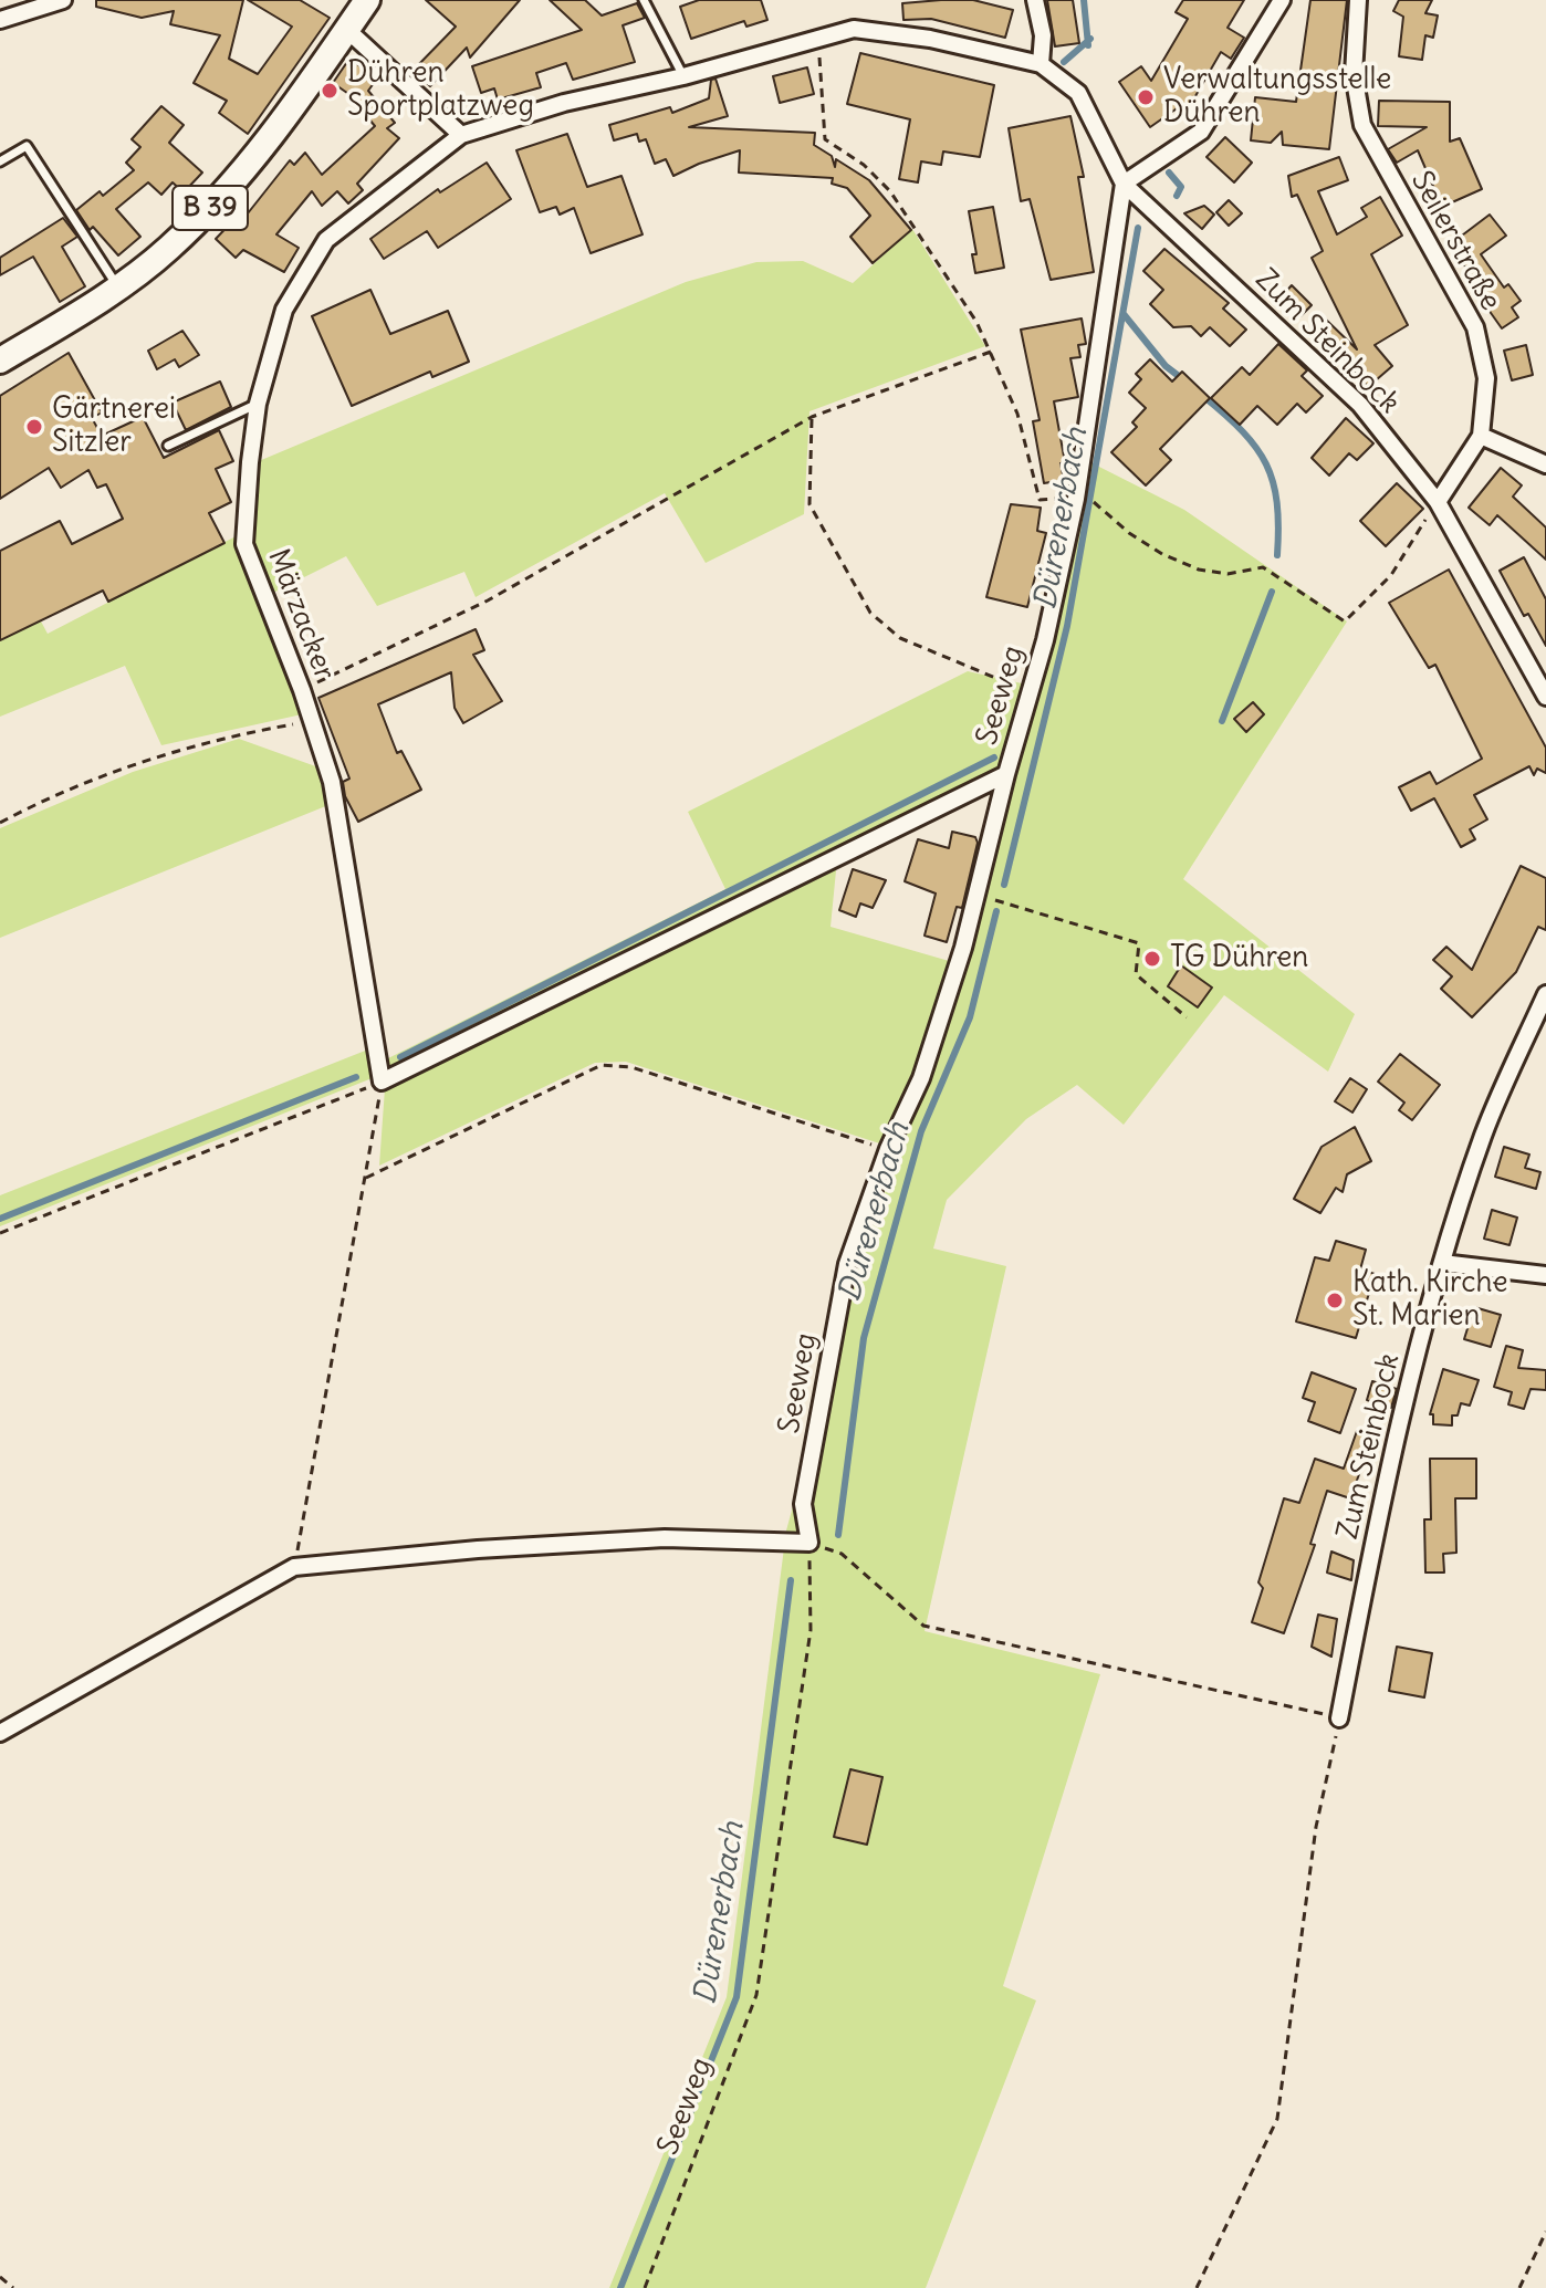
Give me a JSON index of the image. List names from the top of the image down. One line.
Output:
{"streets":{"main road":["B 39"],"street":["Seilerstraße","Zum Steinbock","Märzacker","Seeweg"]},"crossings":[["Seilerstraße","Zum Steinbock"],["Zum Steinbock","Seeweg"]],"water":["Dürenerbach"],"places":["Dühren Sportplatzweg","Verwaltungsstelle Dühren","Gärtnerei Sitzler","TG Dühren","Kath. Kirche St. Marien"]}
